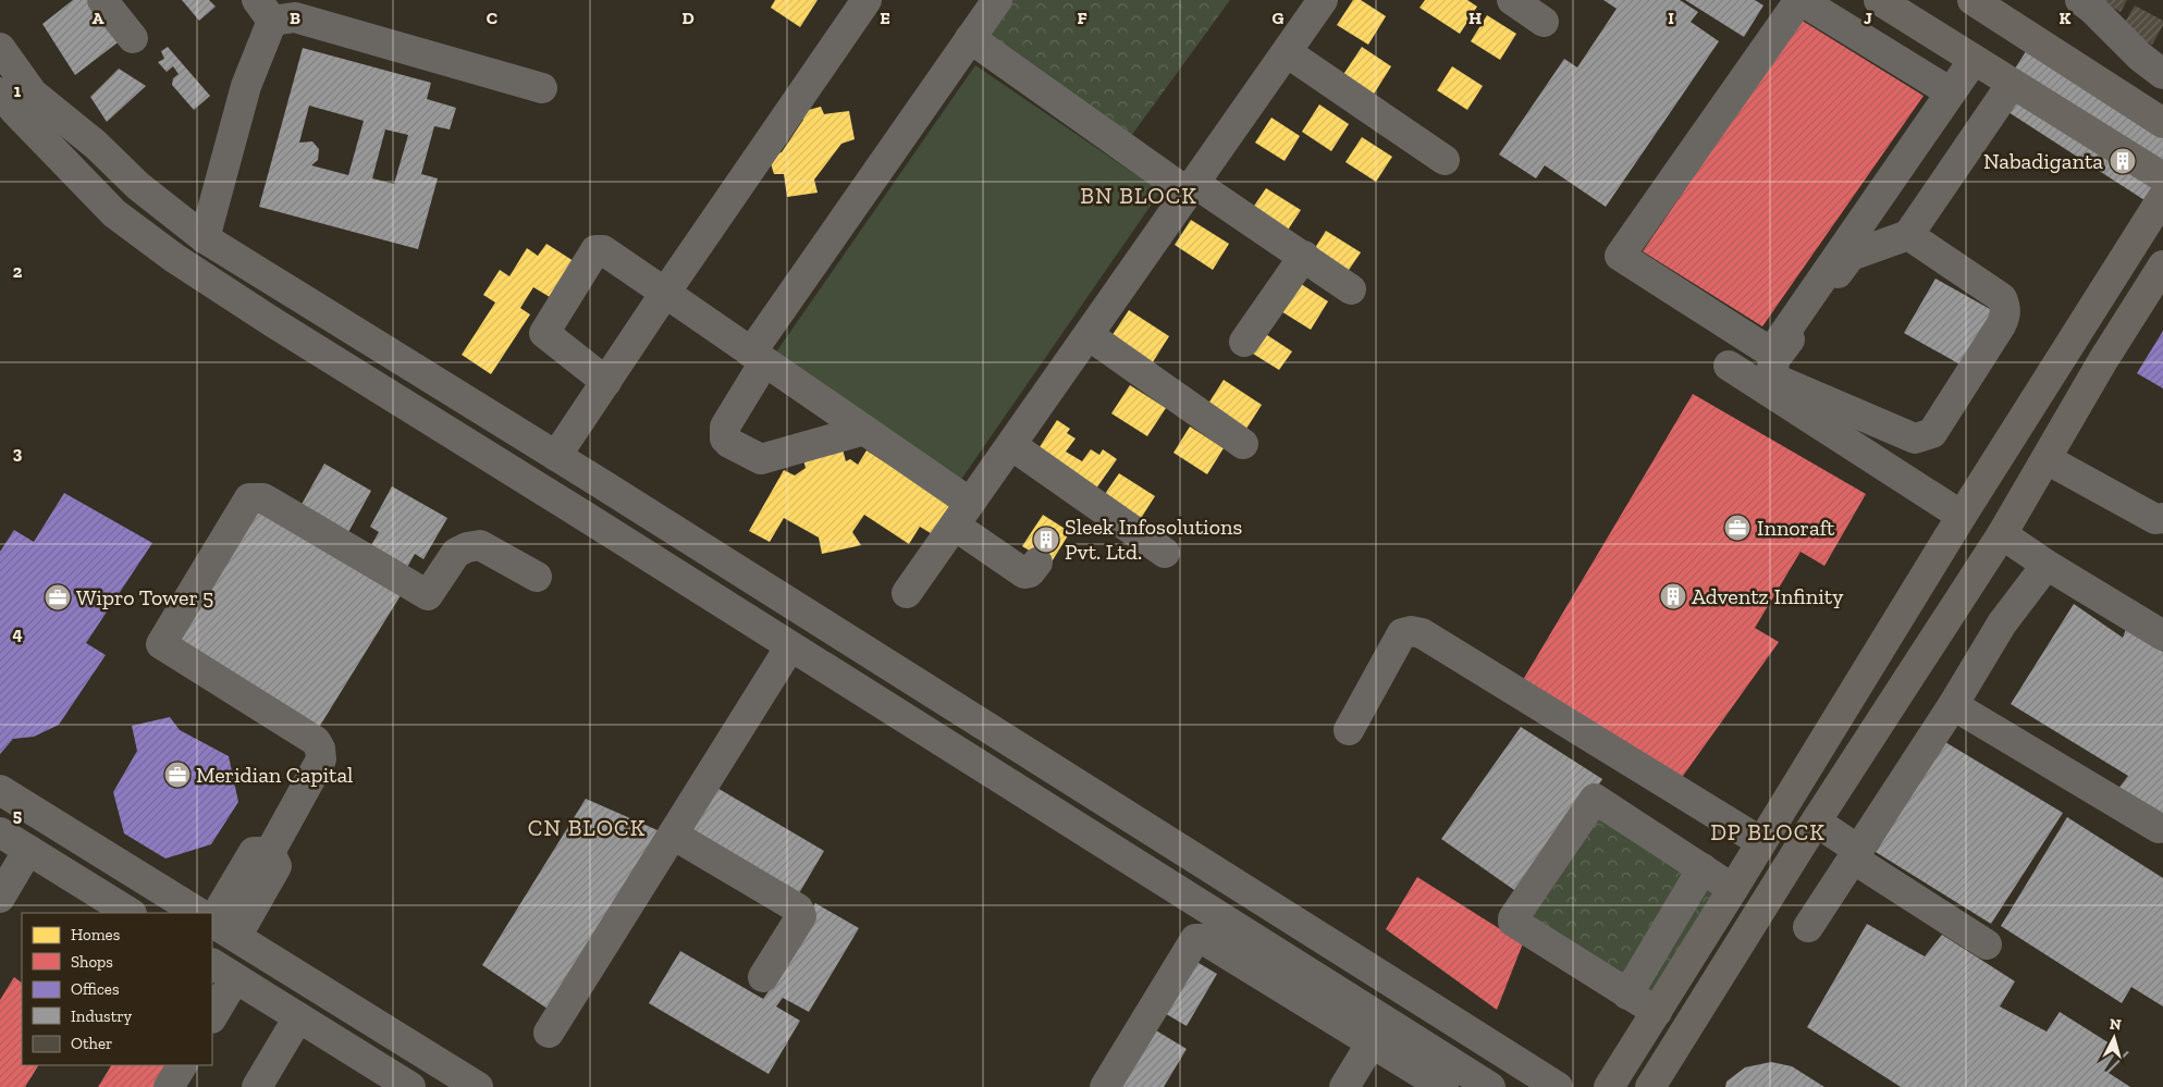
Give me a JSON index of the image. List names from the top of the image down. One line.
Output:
{"districts":["BN BLOCK","CN BLOCK","DP BLOCK"],"places":{"building":["Nabadiganta","Sleek Infosolutions Pvt. Ltd.","Adventz Infinity"],"office":["Innoraft","Wipro Tower 5","Meridian Capital"]},"legend":["Homes","Shops","Offices","Industry","Other"],"north":"top","grid":{"columns":["A","B","C","D","E","F","G","H","I","J","K"],"rows":["1","2","3","4","5"]}}
